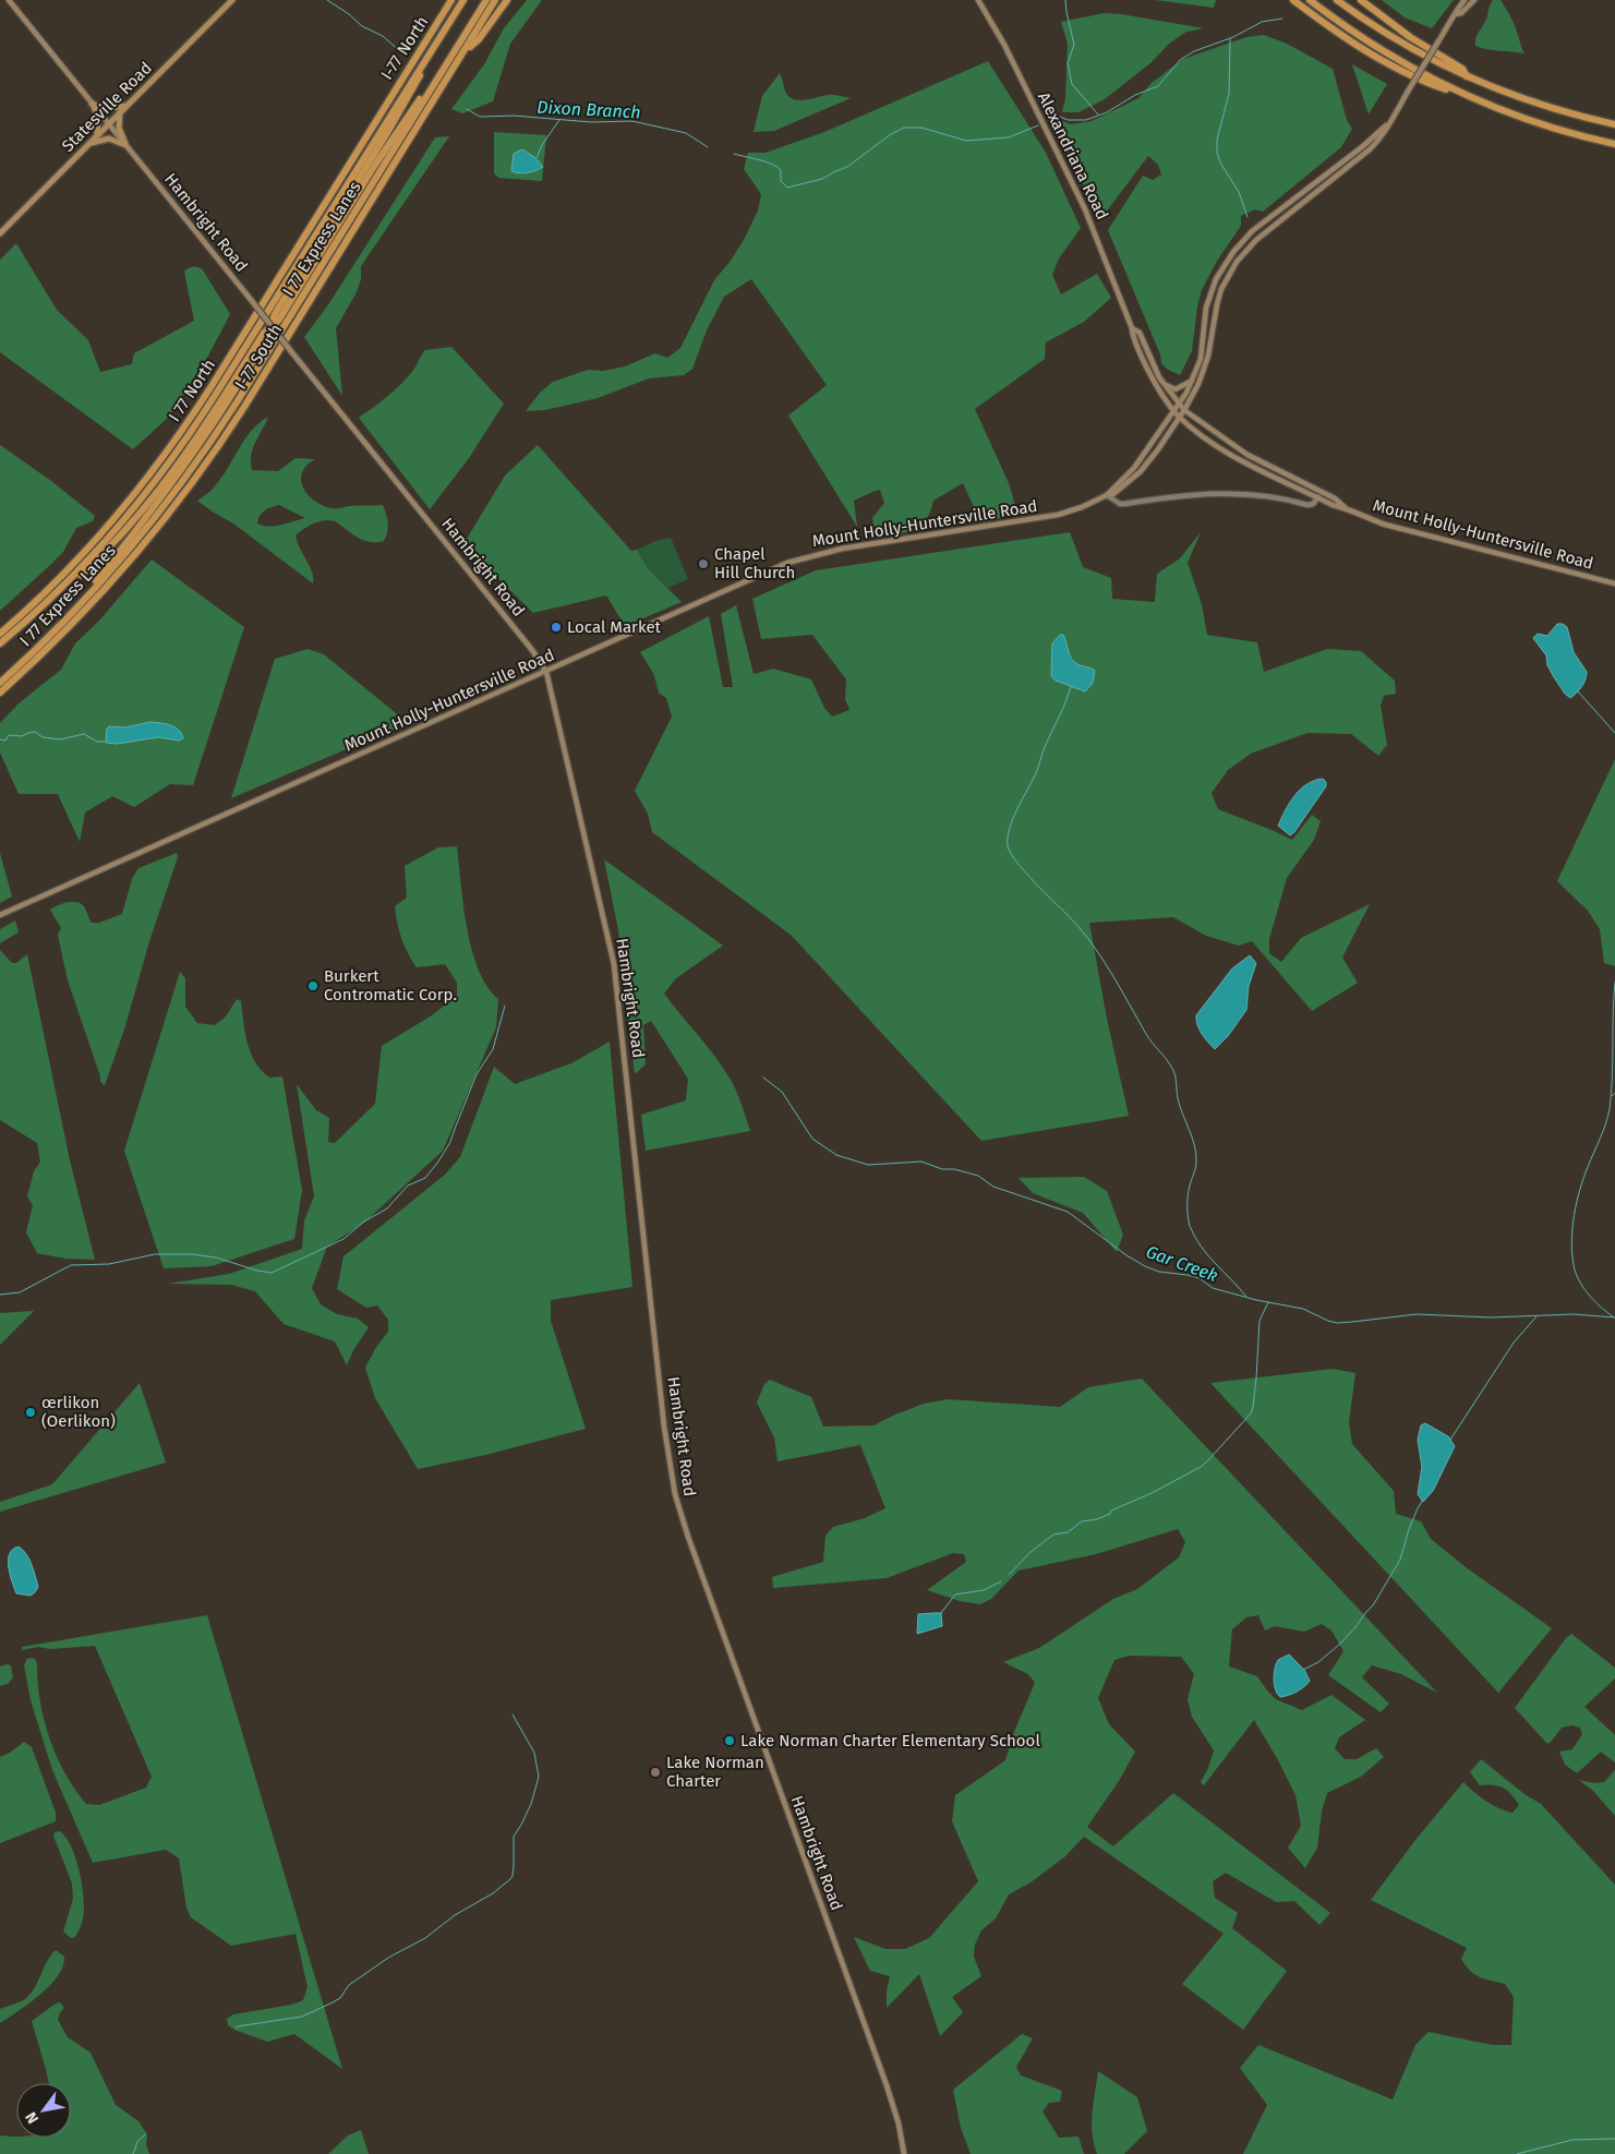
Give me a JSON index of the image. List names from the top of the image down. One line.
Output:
{"streets":{"highway":["I-77 North","I 77 Express Lanes","I-77 South","I 77 North"],"main road":["Statesville Road","Alexandriana Road","Hambright Road","Mount Holly-Huntersville Road"]},"crossings":[["I-77 North","I 77 North"],["Statesville Road","Hambright Road"],["Alexandriana Road","Mount Holly-Huntersville Road"],["Hambright Road","Mount Holly-Huntersville Road"]],"water":["Dixon Branch","Gar Creek"],"places":["Chapel Hill Church","Local Market","Burkert Contromatic Corp.","œrlikon (Oerlikon)","Lake Norman Charter Elementary School","Lake Norman Charter"],"north":"bottom left"}
